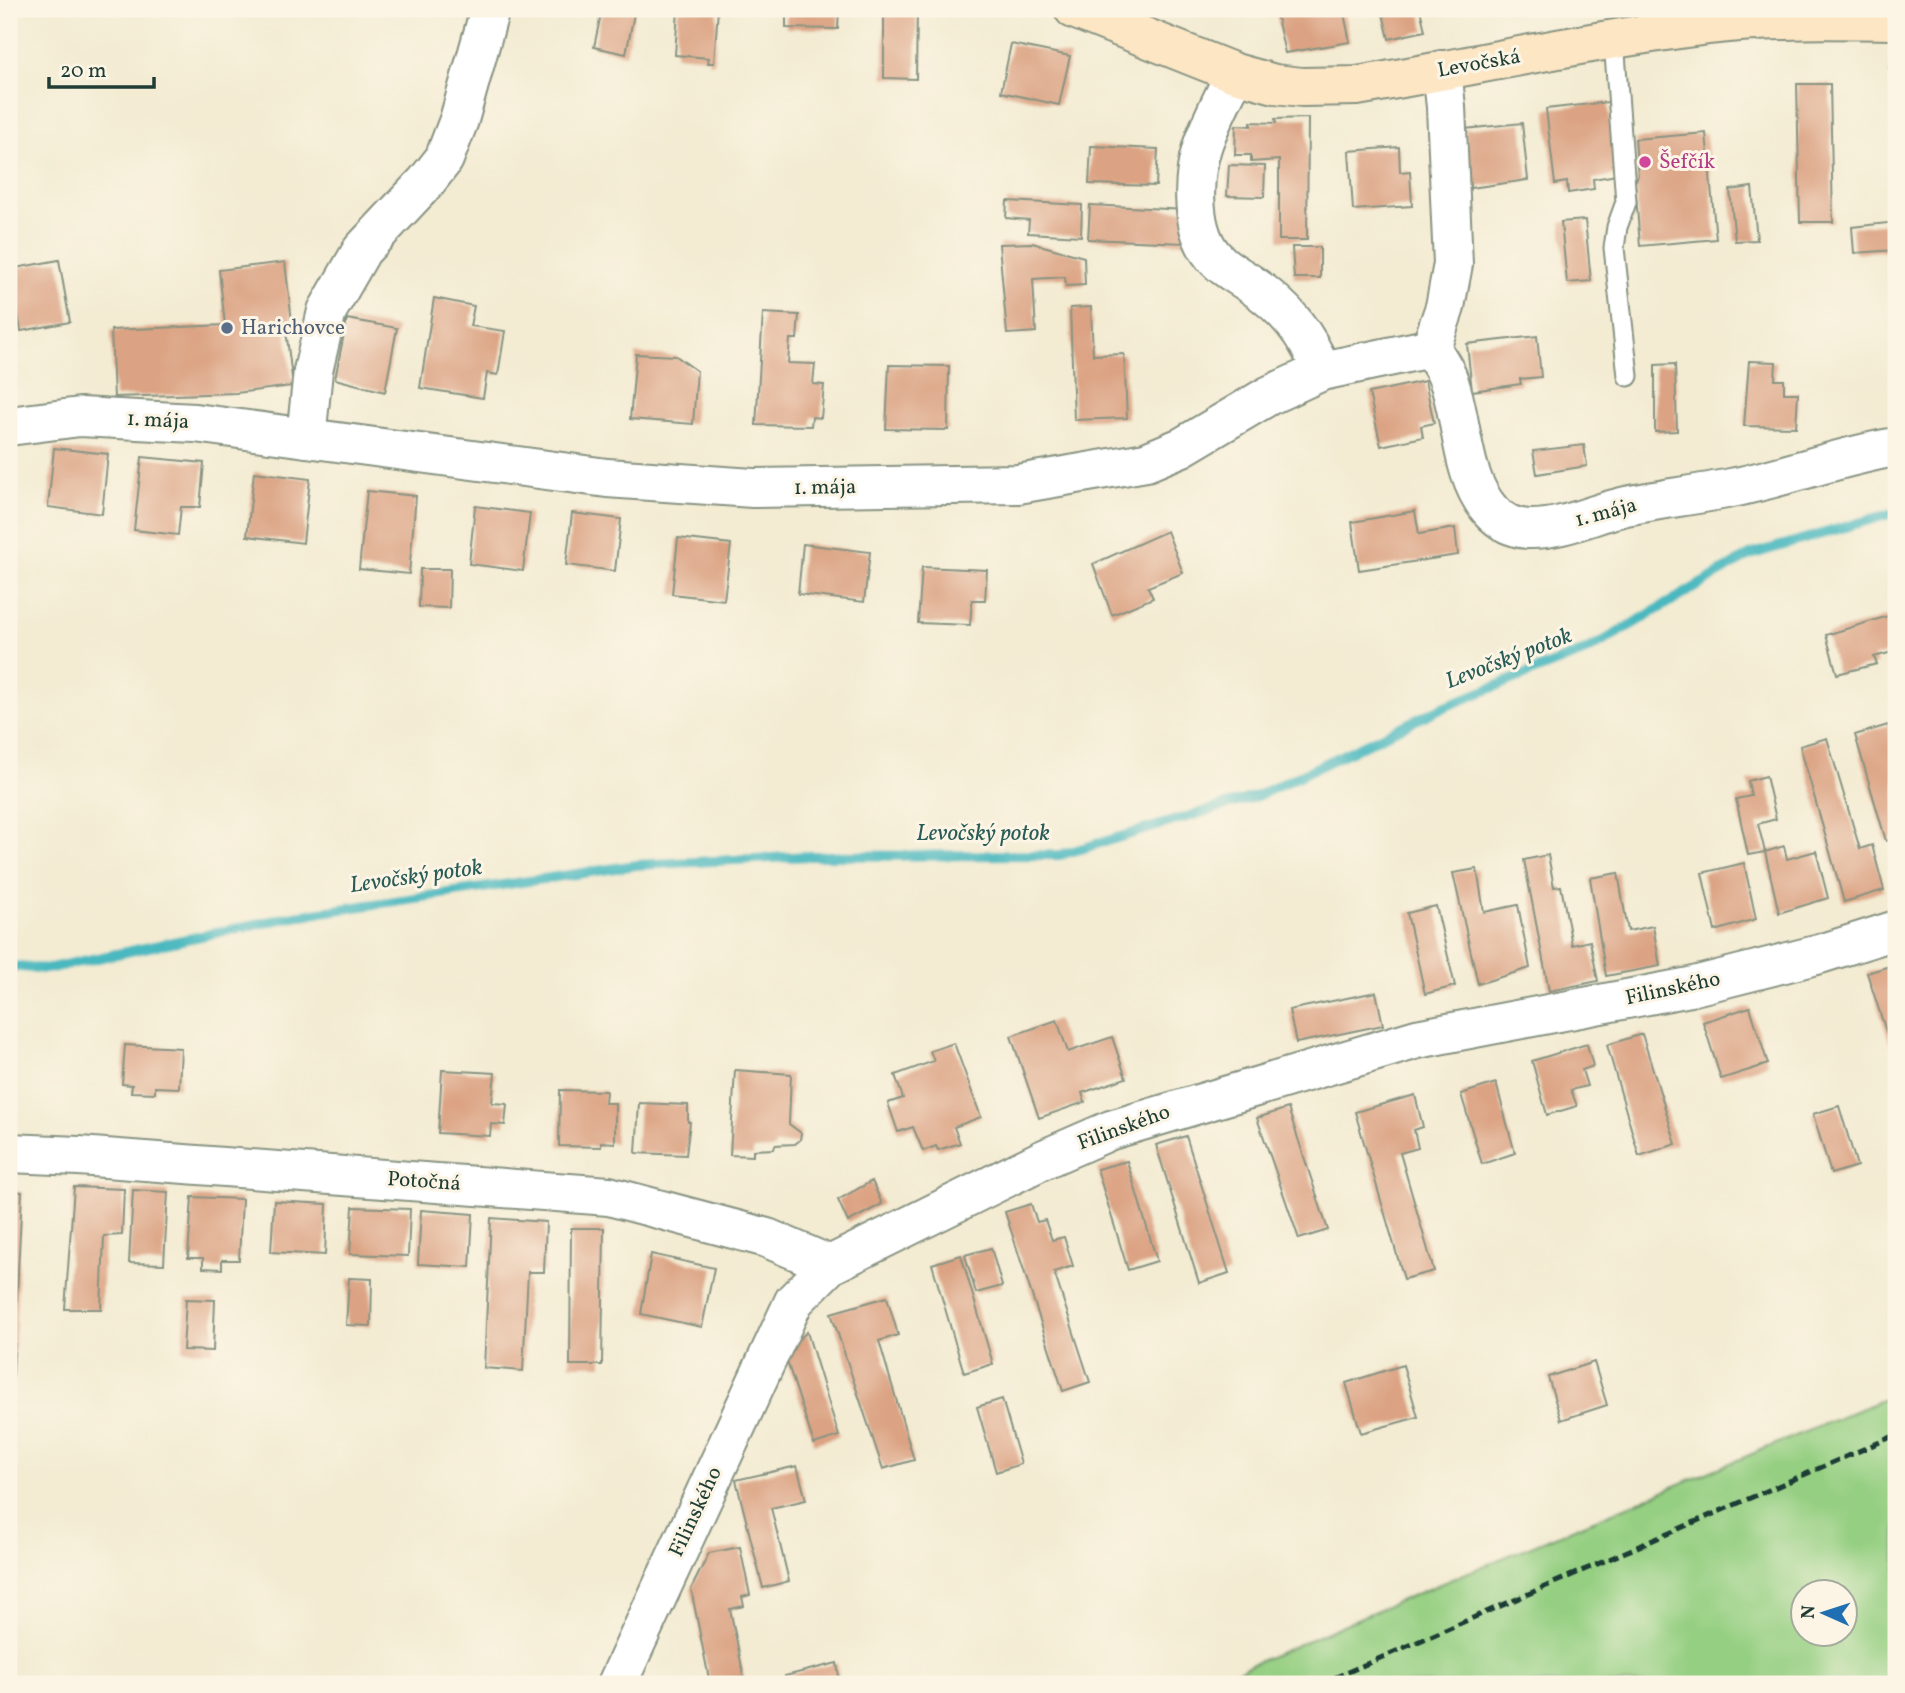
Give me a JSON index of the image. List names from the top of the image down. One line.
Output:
{"streets":{"main road":["Levočská"],"street":["1. mája","Filinského","Potočná"]},"crossings":[["Filinského","Potočná"]],"water":["Levočský potok"],"places":["Šefčík","Harichovce"],"scale_bar":"20 m","north":"left"}
